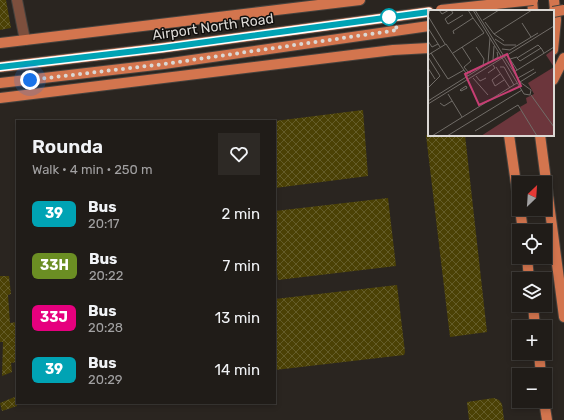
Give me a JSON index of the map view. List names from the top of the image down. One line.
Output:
{"streets":{"main road":["Airport North Road"]},"lines":["bus line 39"],"north":"top right","page":{"heading":["Rounda","Walk · 4 min · 250 m"],"map_buttons":["+","−"],"list":[{"mark":"39","name":"Bus","note":"20:17","value":"2 min"},{"mark":"33H","name":"Bus","note":"20:22","value":"7 min"},{"mark":"33J","name":"Bus","note":"20:28","value":"13 min"},{"mark":"39","name":"Bus","note":"20:29","value":"14 min"}]}}
